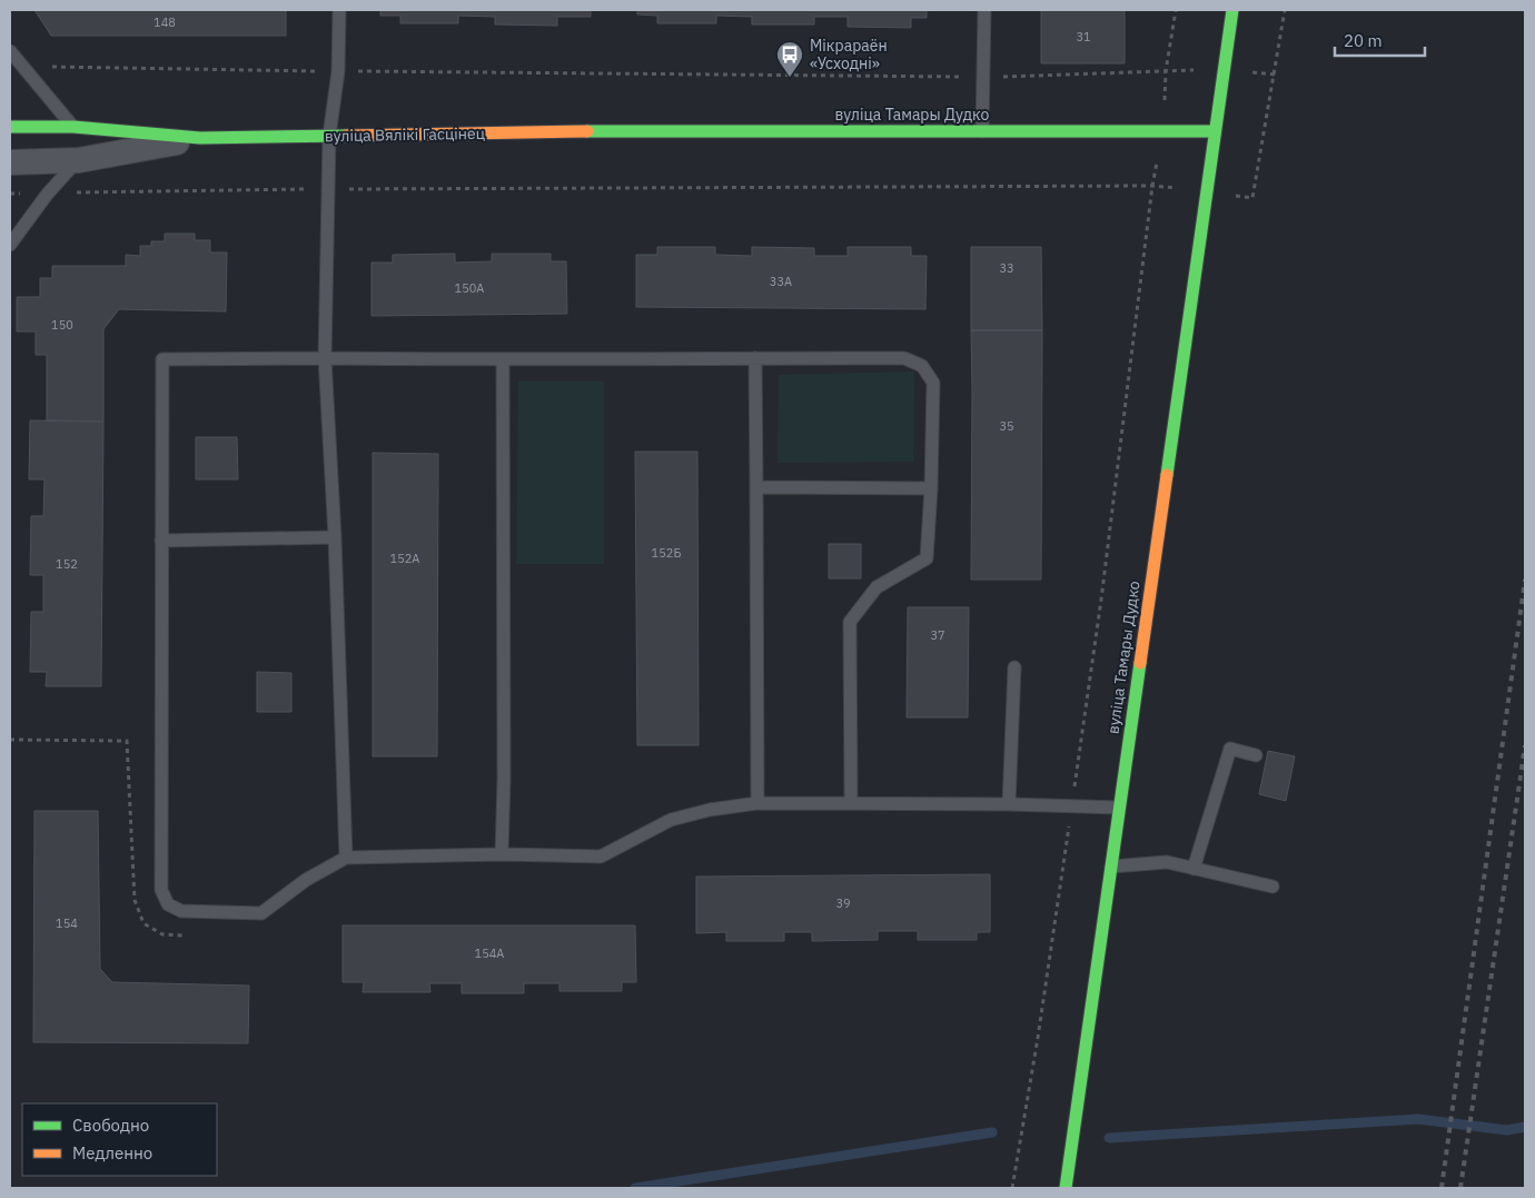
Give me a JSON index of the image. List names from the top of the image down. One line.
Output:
{"streets":{"street":["вуліца Тамары Дудко","вуліца Вялікі Гасцінец"]},"crossings":[["вуліца Тамары Дудко","вуліца Вялікі Гасцінец"]],"places":{"bus stop":["Мікрараён «Усходні»"]},"house_numbers":["148","31","33","33А","150А","150","35","152Б","152А","152","37","39","154","154А"],"legend":["Свободно","Медленно"],"scale_bar":"20 m"}
